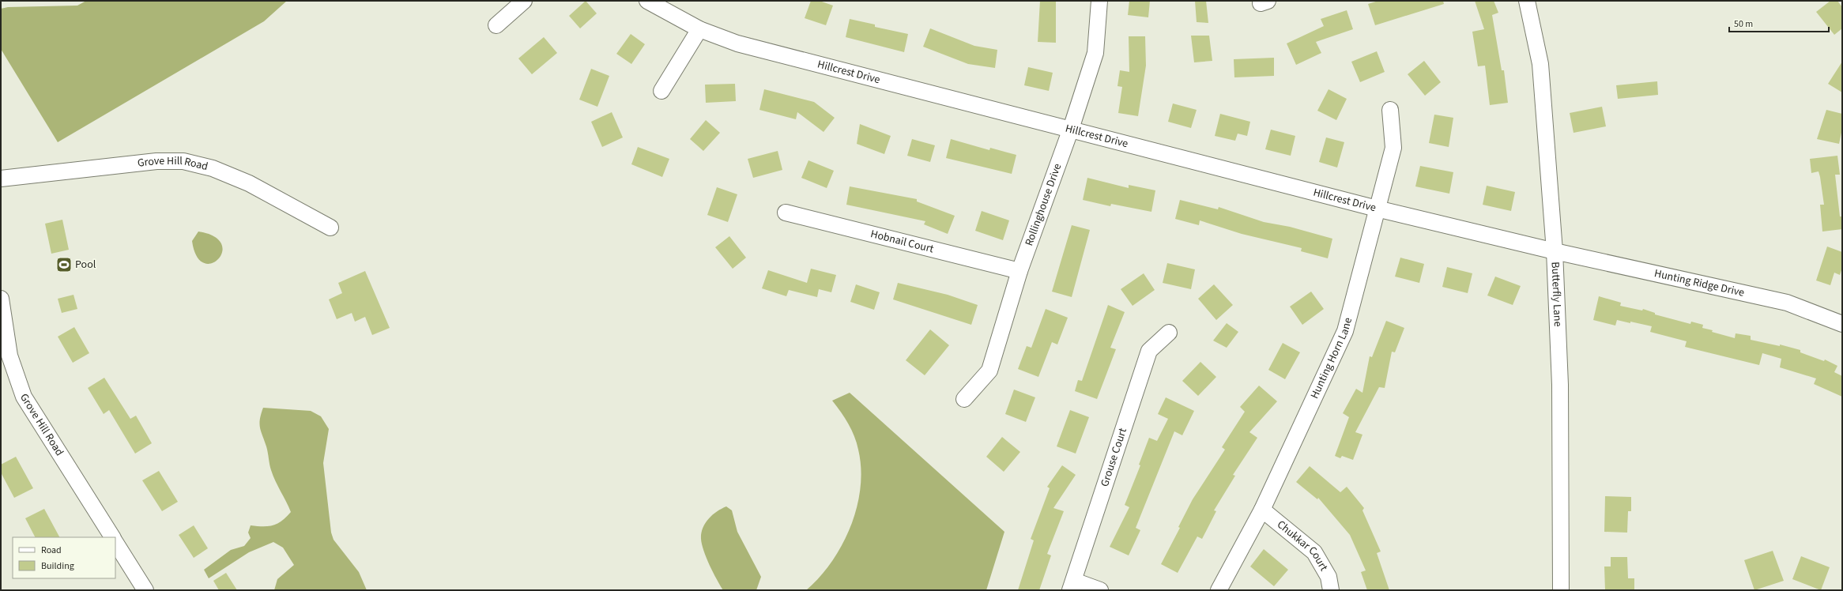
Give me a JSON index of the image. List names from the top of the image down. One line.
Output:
{"streets":{"street":["Hillcrest Drive","Grove Hill Road","Rollinghouse Drive","Hobnail Court","Hunting Ridge Drive","Butterfly Lane","Hunting Horn Lane","Grouse Court","Chukkar Court"]},"crossings":[["Hillcrest Drive","Rollinghouse Drive"],["Hillcrest Drive","Hunting Ridge Drive"],["Hillcrest Drive","Butterfly Lane"],["Hillcrest Drive","Hunting Horn Lane"],["Rollinghouse Drive","Hobnail Court"],["Hunting Ridge Drive","Butterfly Lane"],["Hunting Horn Lane","Chukkar Court"]],"places":{"sports":["Pool"]},"legend":["Road","Building"],"scale_bar":"50 m"}
